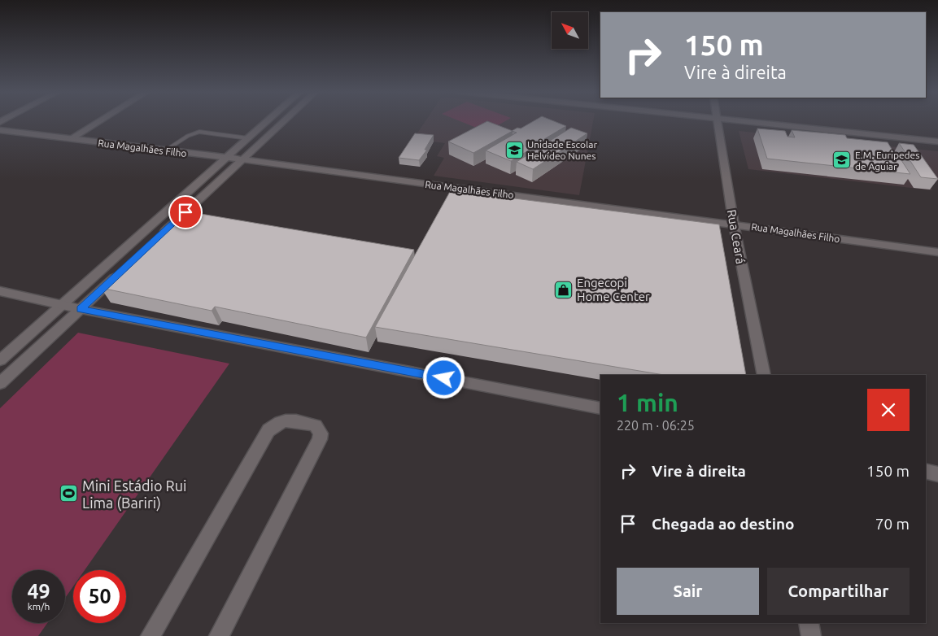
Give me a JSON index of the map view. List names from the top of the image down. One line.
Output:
{"streets":{"main road":["Rua Magalhães Filho","Rua Ceará"]},"crossings":[["Rua Magalhães Filho","Rua Ceará"]],"places":{"school or university":["Unidade Escolar Helvídeo Nunes","E.M. Euripedes de Aguiar"],"shop":["Engecopi Home Center"],"sports":["Mini Estádio Rui Lima (Bariri)"]},"north":"top left","page":{"turn":["150 m","Vire à direita"],"heading":["1 min","220 m · 06:25"],"list":[{"name":"Vire à direita","value":"150 m"},{"name":"Chegada ao destino","value":"70 m"}],"buttons":["Sair","Compartilhar"],"speed":"49 km/h","limit":"50"}}
